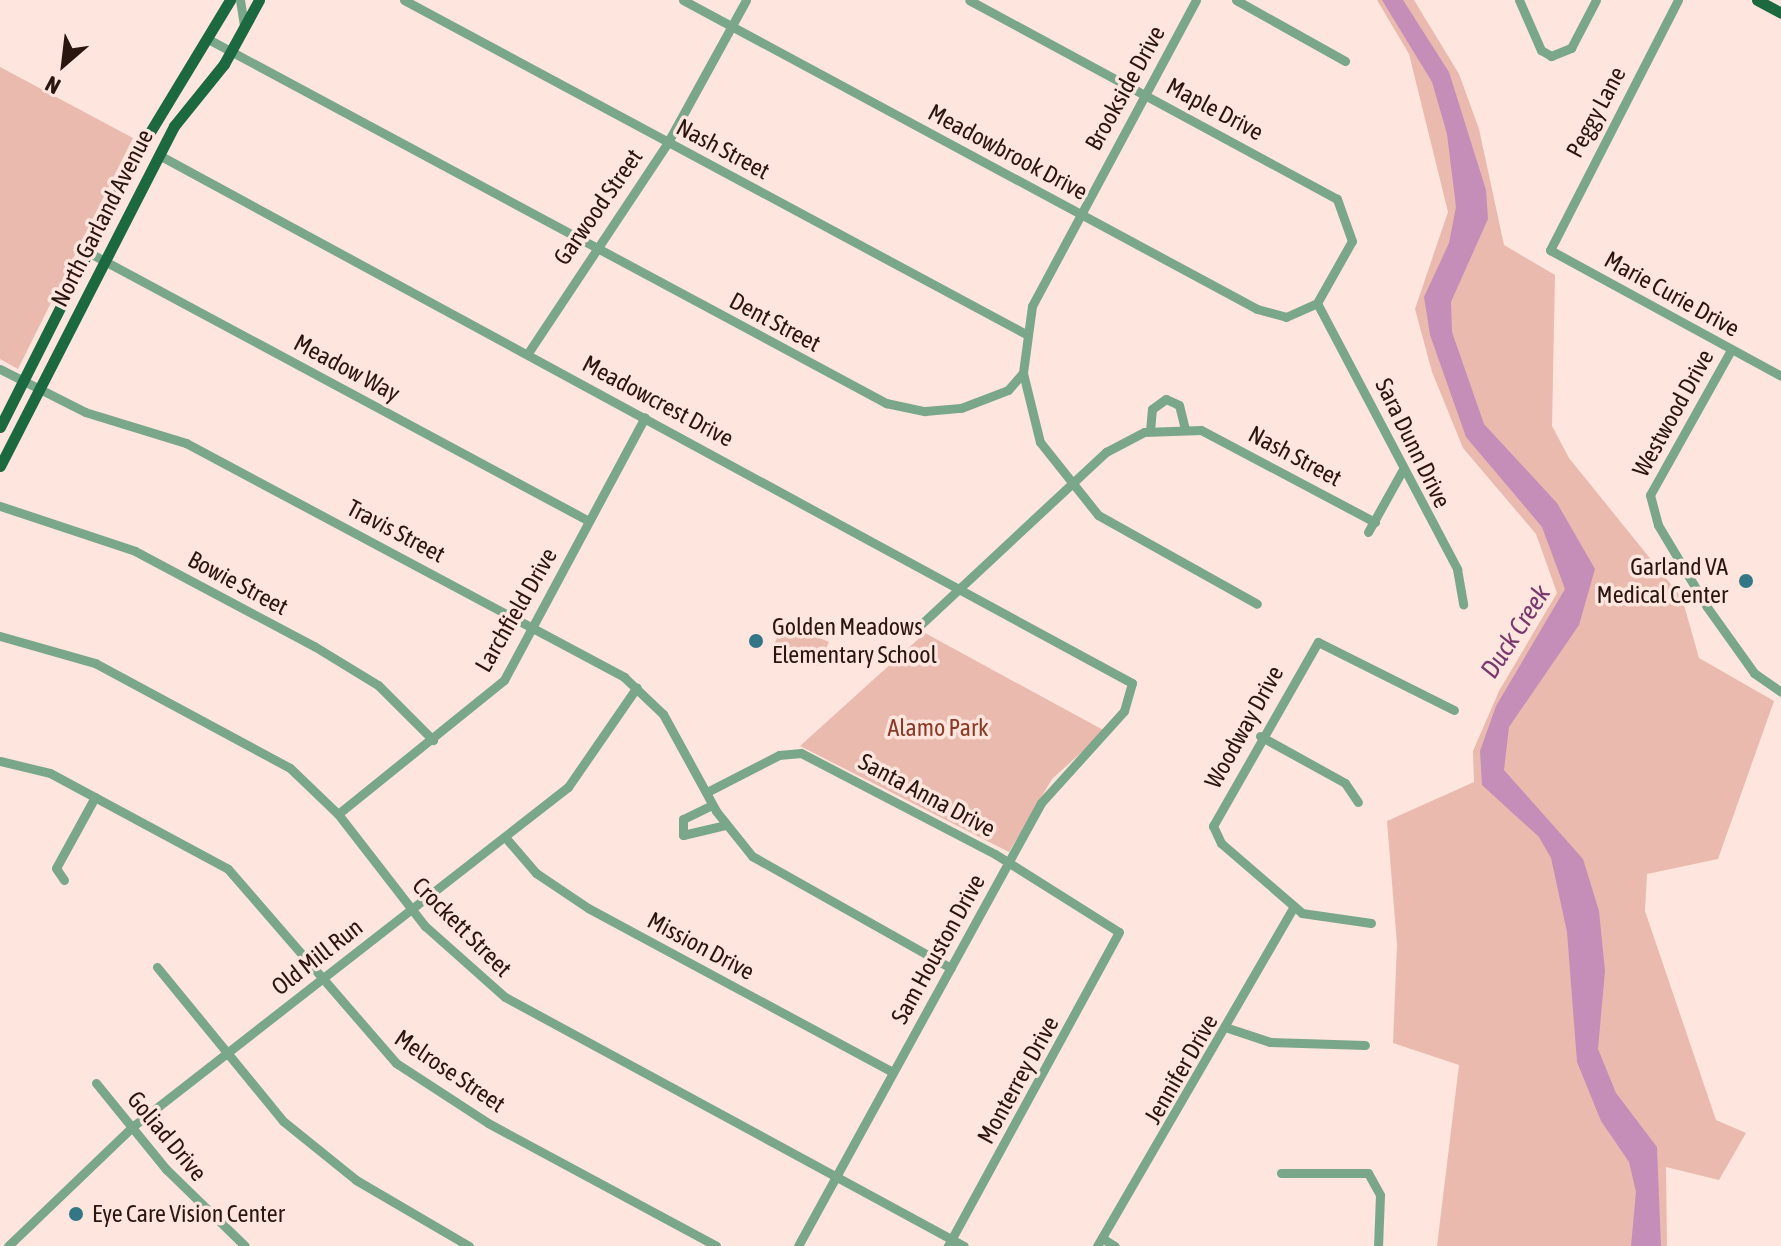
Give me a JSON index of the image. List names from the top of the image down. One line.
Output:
{"streets":{"main road":["North Garland Avenue"],"street":["Brookside Drive","Maple Drive","Peggy Lane","Nash Street","Meadowbrook Drive","Garwood Street","Marie Curie Drive","Dent Street","Meadow Way","Meadowcrest Drive","Westwood Drive","Sara Dunn Drive","Travis Street","Bowie Street","Larchfield Drive","Woodway Drive","Santa Anna Drive","Crockett Street","Mission Drive","Sam Houston Drive","Old Mill Run","Jennifer Drive","Melrose Street","Monterrey Drive","Goliad Drive"]},"crossings":[["Brookside Drive","Maple Drive"],["Brookside Drive","Nash Street"],["Brookside Drive","Meadowbrook Drive"],["Brookside Drive","Dent Street"],["Maple Drive","Meadowbrook Drive"],["Maple Drive","Sara Dunn Drive"],["Peggy Lane","Marie Curie Drive"],["Nash Street","Garwood Street"],["Meadowbrook Drive","Garwood Street"],["Meadowbrook Drive","Sara Dunn Drive"],["Garwood Street","Dent Street"],["Garwood Street","Meadowcrest Drive"],["North Garland Avenue","Dent Street"],["North Garland Avenue","Meadow Way"],["North Garland Avenue","Meadowcrest Drive"],["North Garland Avenue","Travis Street"],["Marie Curie Drive","Westwood Drive"],["Meadow Way","Larchfield Drive"],["Meadowcrest Drive","Larchfield Drive"],["Meadowcrest Drive","Sam Houston Drive"],["Travis Street","Larchfield Drive"],["Travis Street","Santa Anna Drive"],["Travis Street","Sam Houston Drive"],["Travis Street","Old Mill Run"],["Bowie Street","Larchfield Drive"],["Larchfield Drive","Crockett Street"],["Woodway Drive","Jennifer Drive"],["Santa Anna Drive","Sam Houston Drive"],["Santa Anna Drive","Monterrey Drive"],["Crockett Street","Sam Houston Drive"],["Crockett Street","Old Mill Run"],["Crockett Street","Monterrey Drive"],["Mission Drive","Sam Houston Drive"],["Mission Drive","Old Mill Run"],["Old Mill Run","Melrose Street"],["Old Mill Run","Goliad Drive"]],"water":["Duck Creek"],"parks":["Alamo Park"],"places":["Garland VA Medical Center","Golden Meadows Elementary School","Eye Care Vision Center"],"north":"bottom left"}
